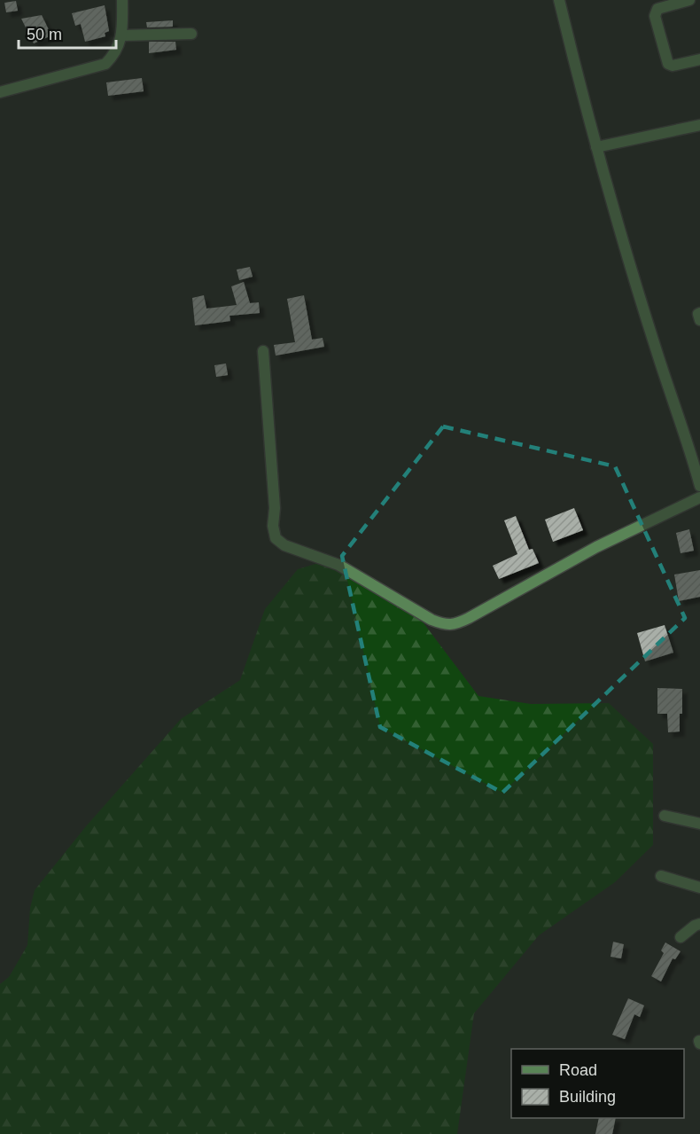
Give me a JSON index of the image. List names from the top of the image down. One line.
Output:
{"legend":["Road","Building"],"scale_bar":"50 m"}
